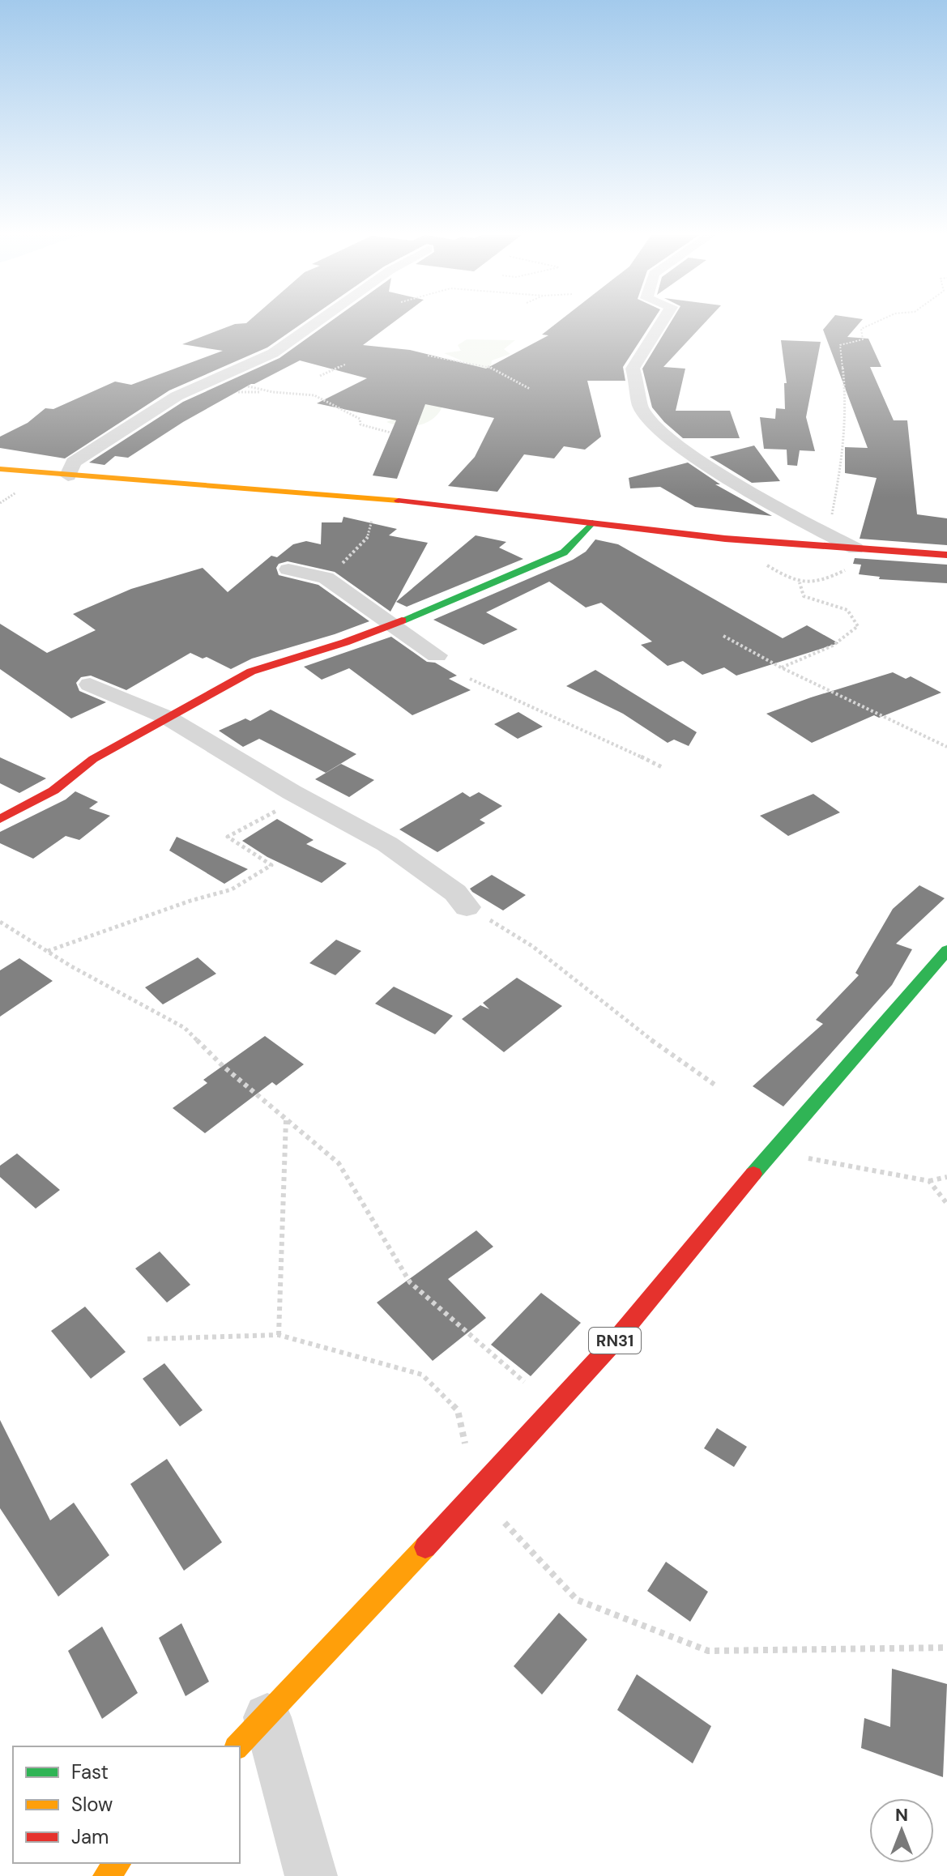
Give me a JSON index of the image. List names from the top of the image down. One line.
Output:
{"streets":{"street":["RN31"]},"legend":["Fast","Slow","Jam"],"north":"top"}
